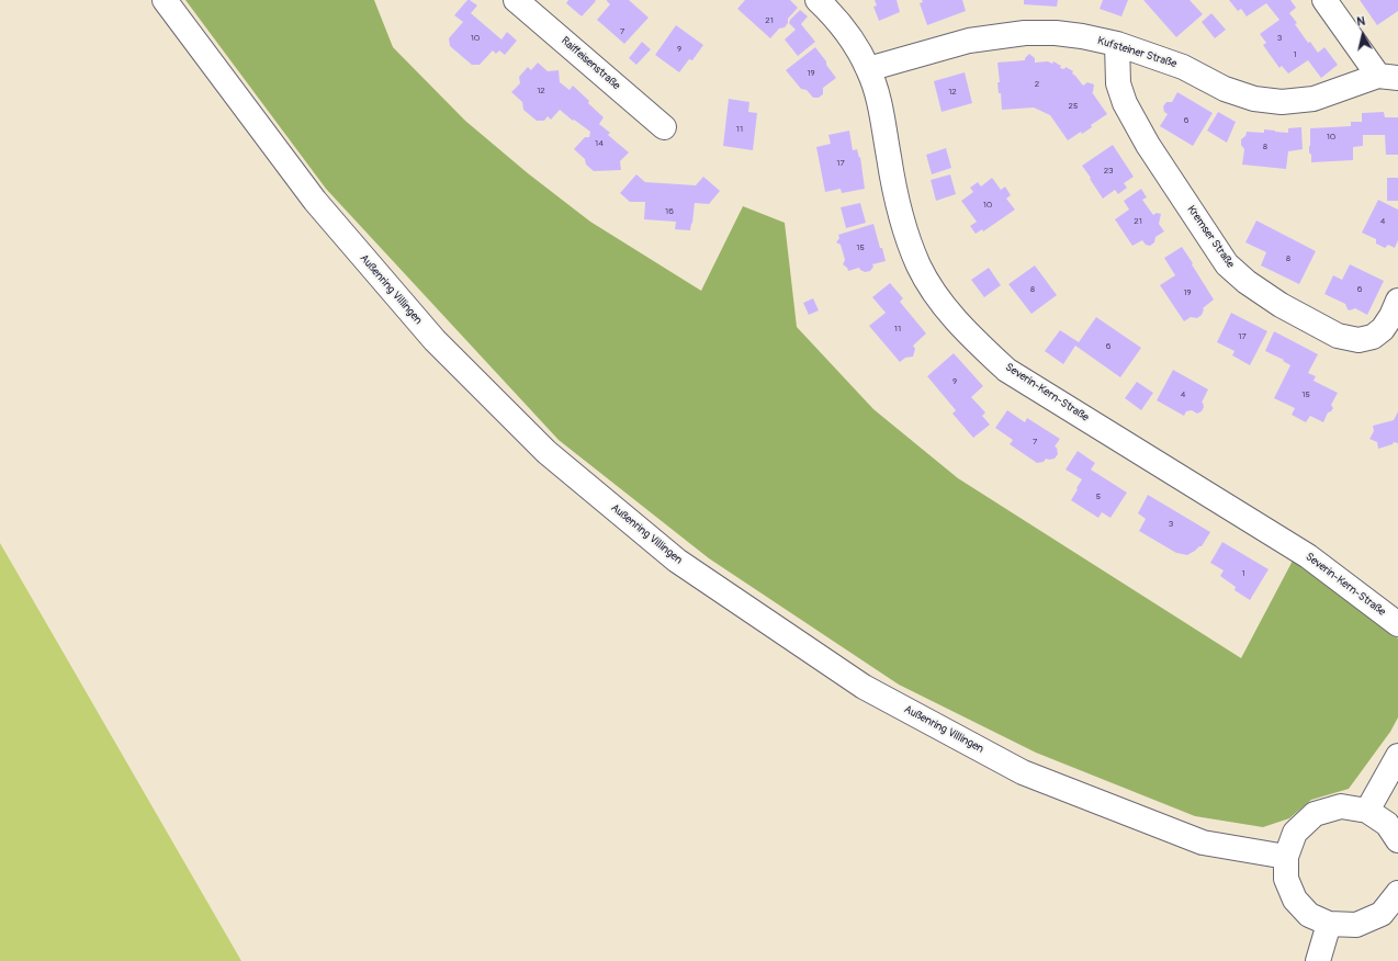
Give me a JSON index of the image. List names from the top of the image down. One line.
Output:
{"streets":{"street":["Kufsteiner Straße","Raiffeisenstraße","Kremser Straße","Außenring Villingen","Severin-Kern-Straße"]},"crossings":[["Kufsteiner Straße","Kremser Straße"],["Kufsteiner Straße","Severin-Kern-Straße"]],"house_numbers":["21","7","10","3","9","1","19","2","12","12","25","6","11","10","14","8","17","23","10","16","21","4","15","8","8","6","19","11","17","6","9","4","15","7","5","3","1"],"north":"top"}
